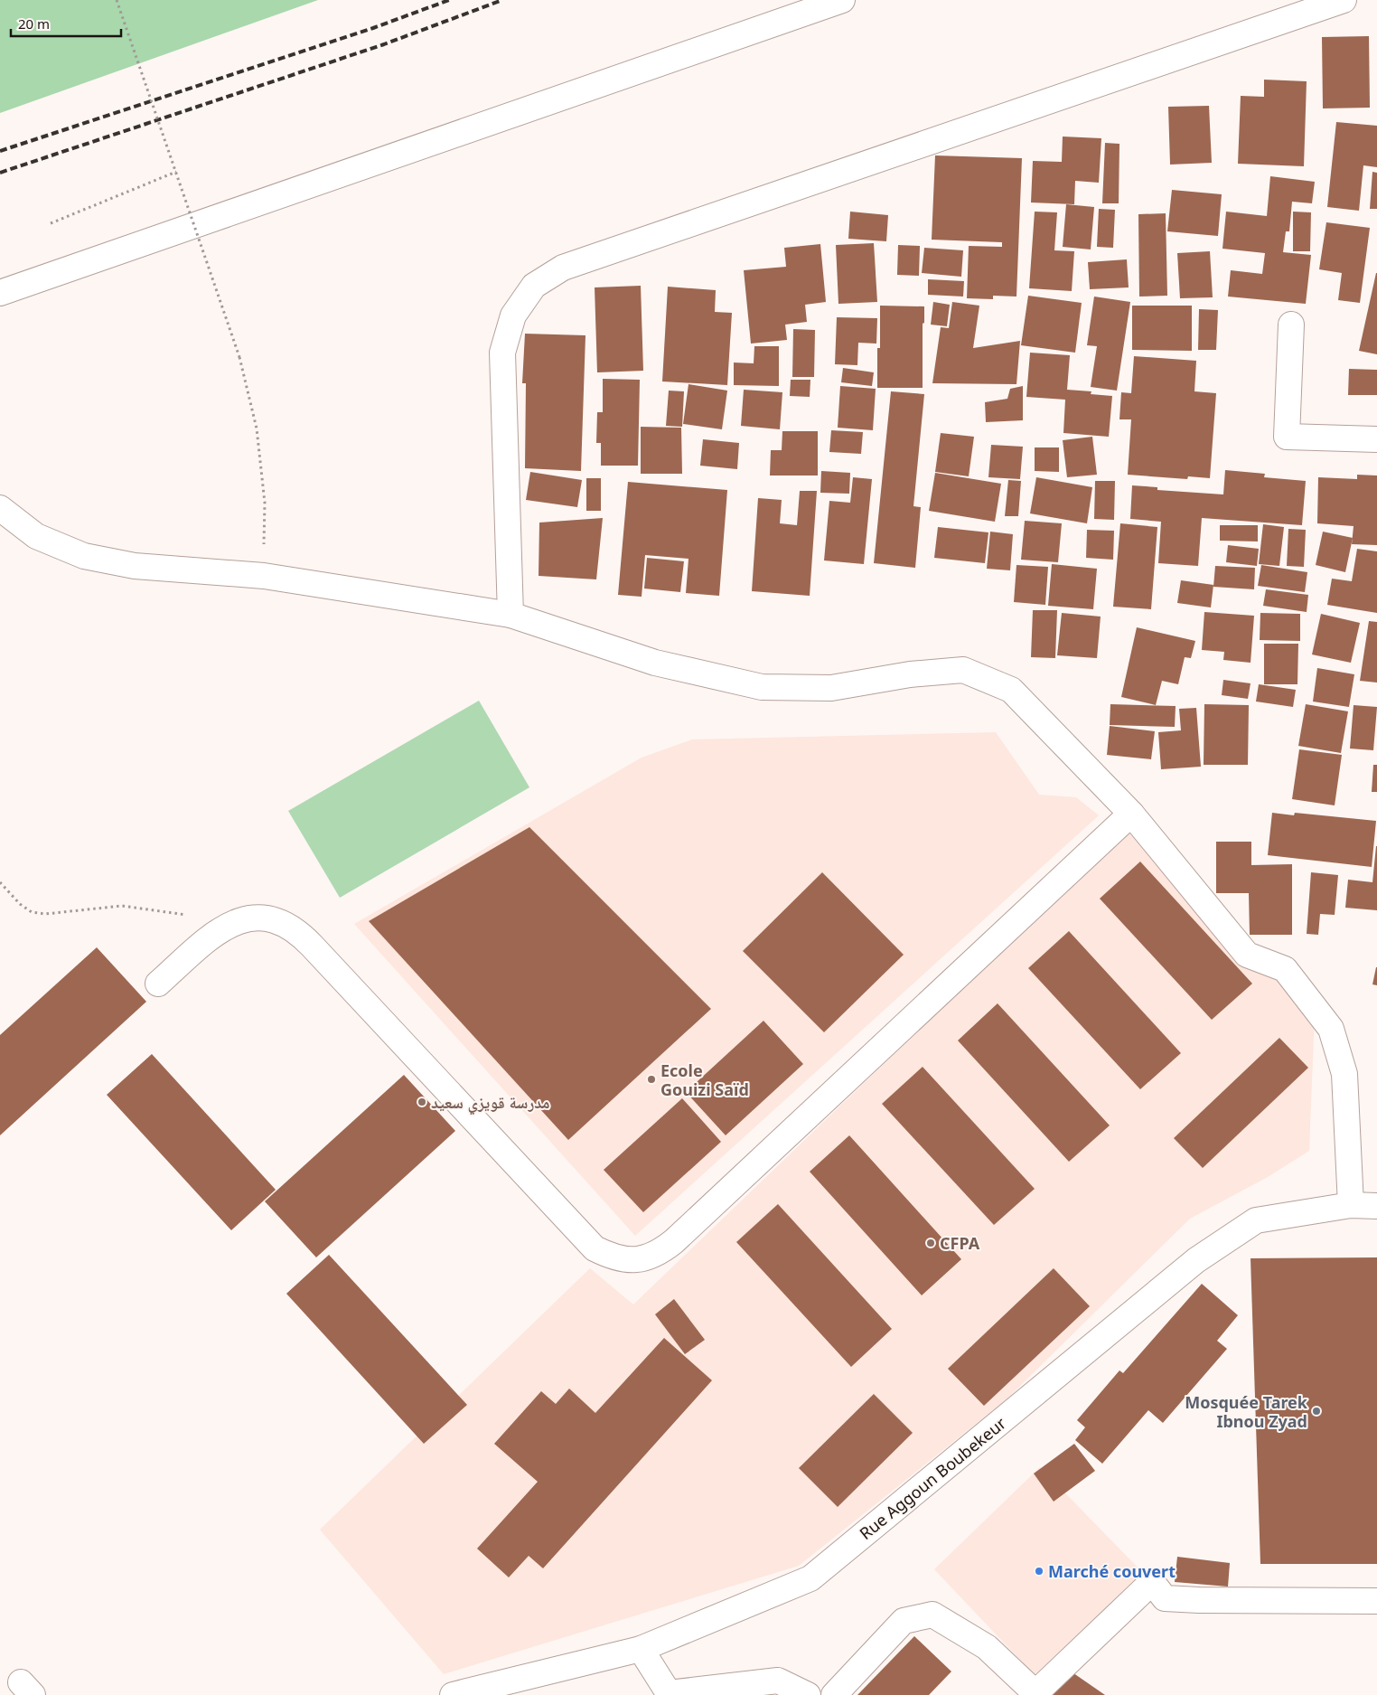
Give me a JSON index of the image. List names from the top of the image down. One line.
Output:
{"streets":{"street":["Rue Aggoun Boubekeur"]},"places":["Ecole Gouizi Saïd","مدرسة قويزي سعيد","CFPA","Mosquée Tarek Ibnou Zyad","Marché couvert"],"scale_bar":"20 m"}
